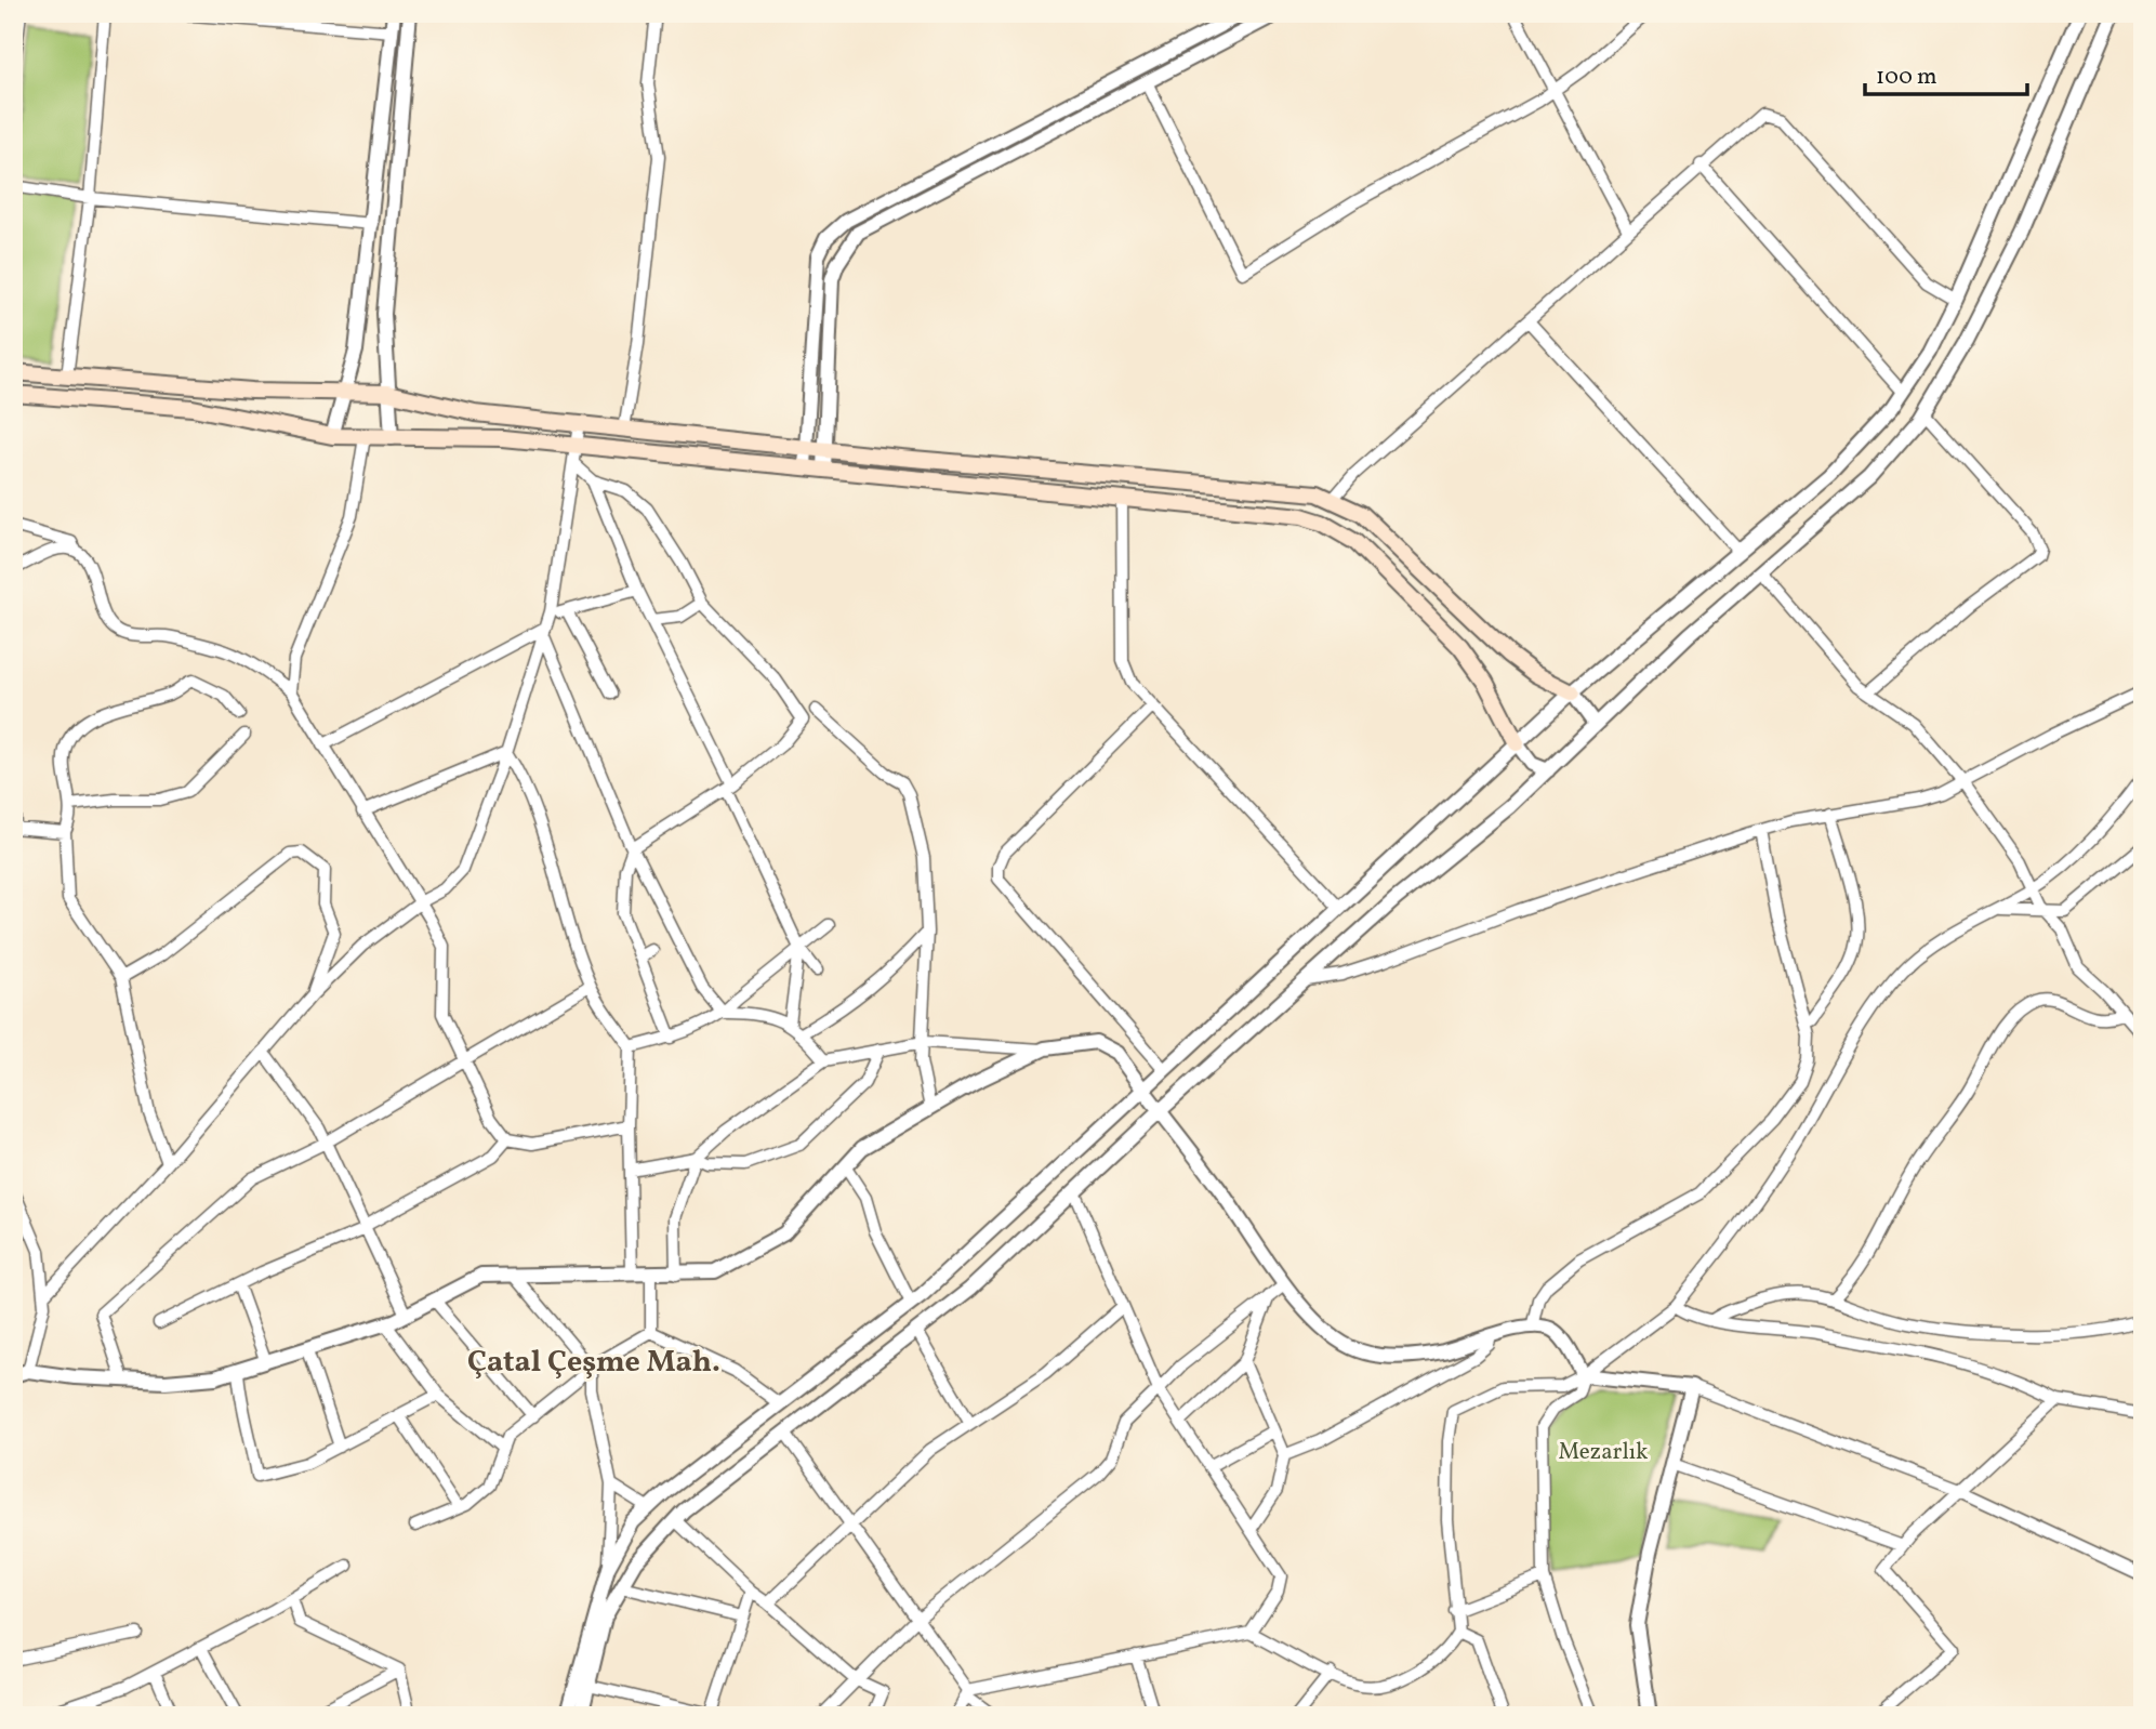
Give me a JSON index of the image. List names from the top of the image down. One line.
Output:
{"districts":["Çatal Çeşme Mah."],"parks":["Mezarlık"],"scale_bar":"100 m"}
